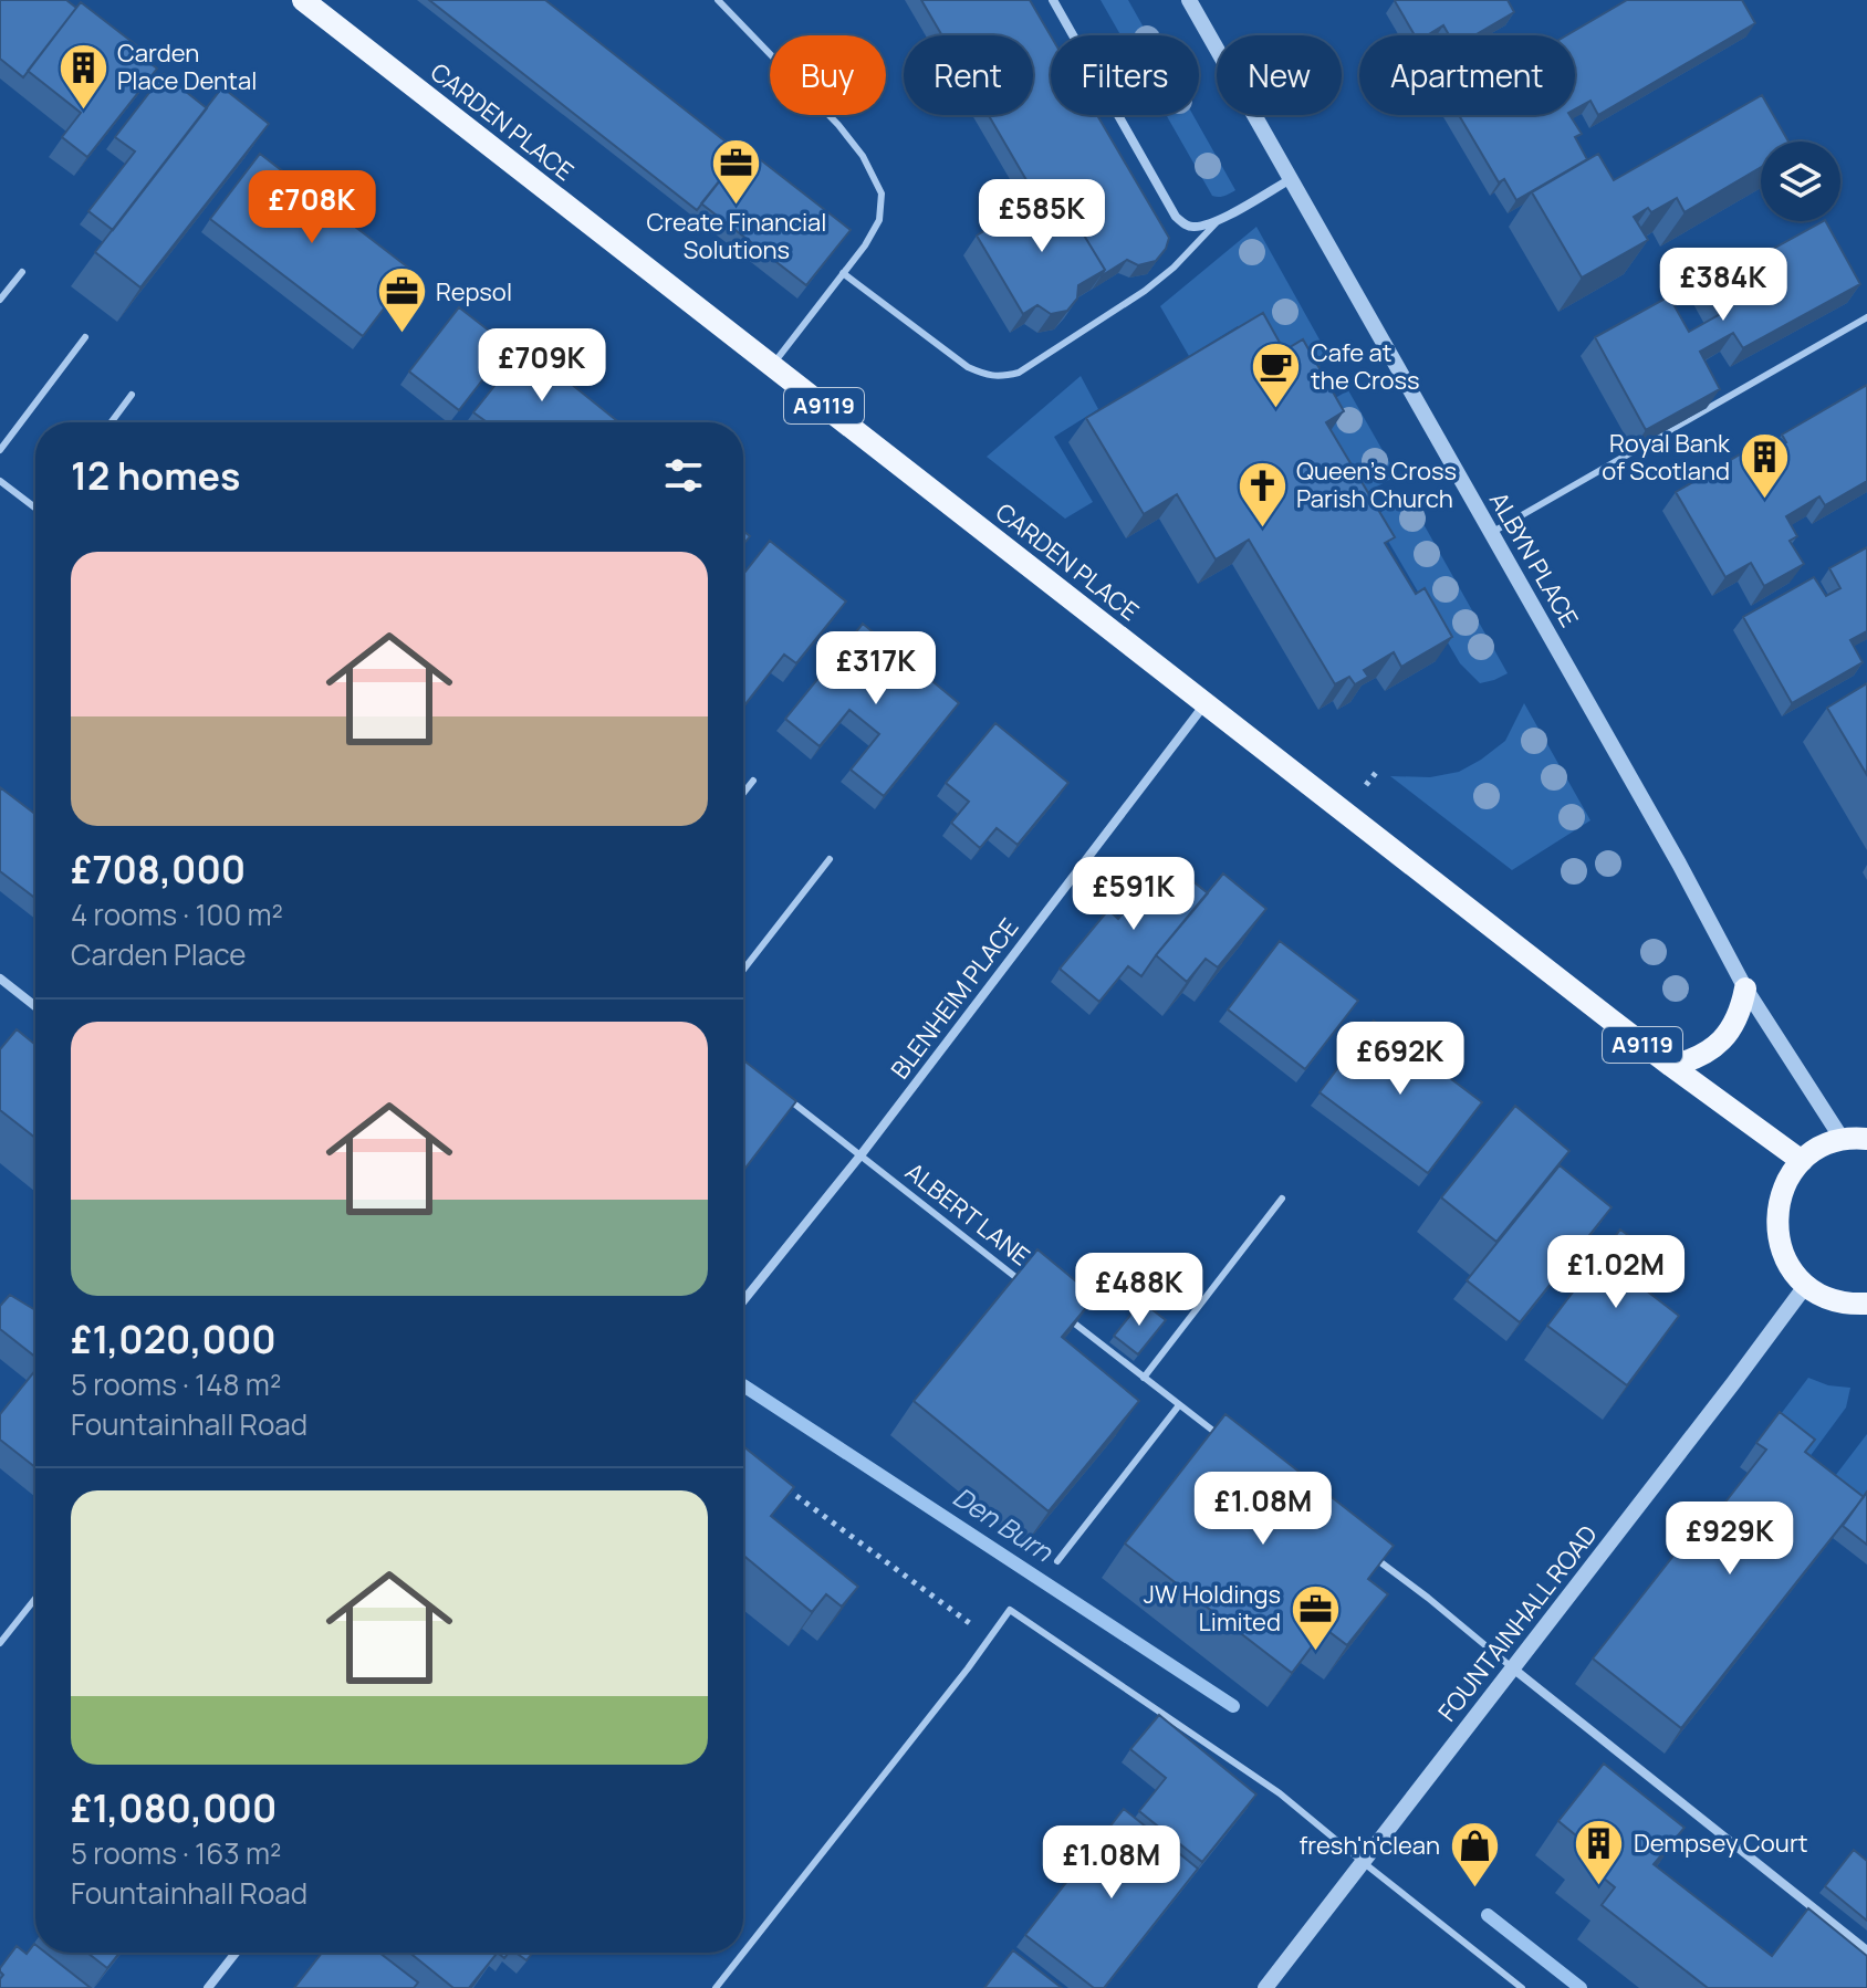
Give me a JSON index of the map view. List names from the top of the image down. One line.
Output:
{"streets":{"main road":["CARDEN PLACE","A9119"],"street":["ALBYN PLACE","BLENHEIM PLACE","FOUNTAINHALL ROAD"],"lane":["ALBERT LANE"]},"crossings":[["CARDEN PLACE","BLENHEIM PLACE"],["BLENHEIM PLACE","ALBERT LANE"]],"water":["Den Burn"],"places":{"building":["Carden Place Dental","Royal Bank of Scotland","Dempsey Court"],"office":["Create Financial Solutions","Repsol","JW Holdings Limited"],"cafe":["Cafe at the Cross"],"church":["Queen's Cross Parish Church"],"shop":["fresh'n'clean"]},"page":{"chip":["Buy","Rent","Filters","New","Apartment"],"price":["£708K","£585K","£384K","£709K","£317K","£591K","£692K","£1.02M","£488K","£1.08M","£929K","£1.08M"],"heading":"12 homes","list":[{"name":"£708,000","note":"4 rooms · 100 m² · Carden Place"},{"name":"£1,020,000","note":"5 rooms · 148 m² · Fountainhall Road"},{"name":"£1,080,000","note":"5 rooms · 163 m² · Fountainhall Road"}]}}
